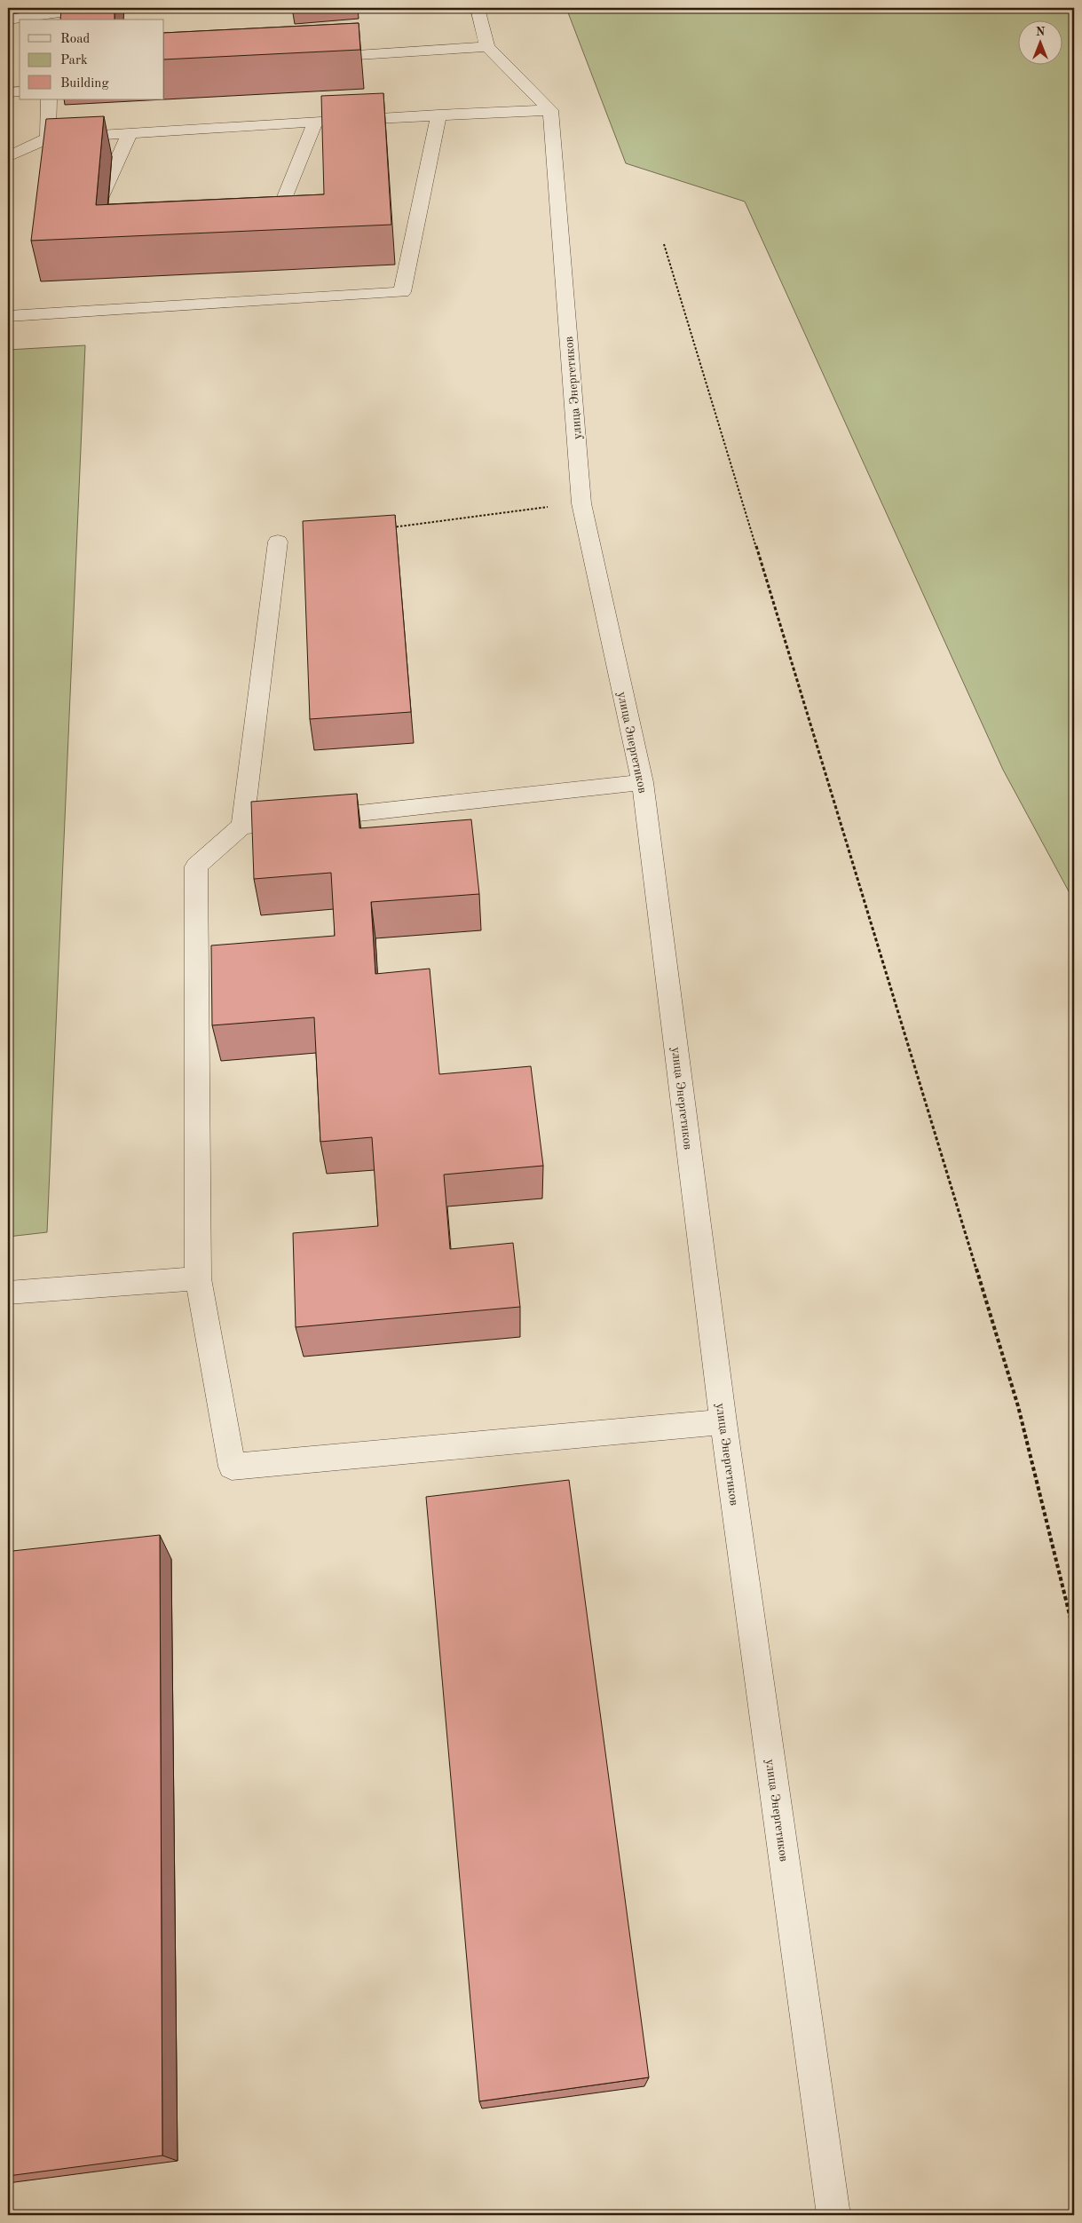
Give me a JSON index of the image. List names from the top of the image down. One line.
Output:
{"streets":{"street":["улица Энергетиков"]},"legend":["Road","Park","Building"],"north":"top"}
